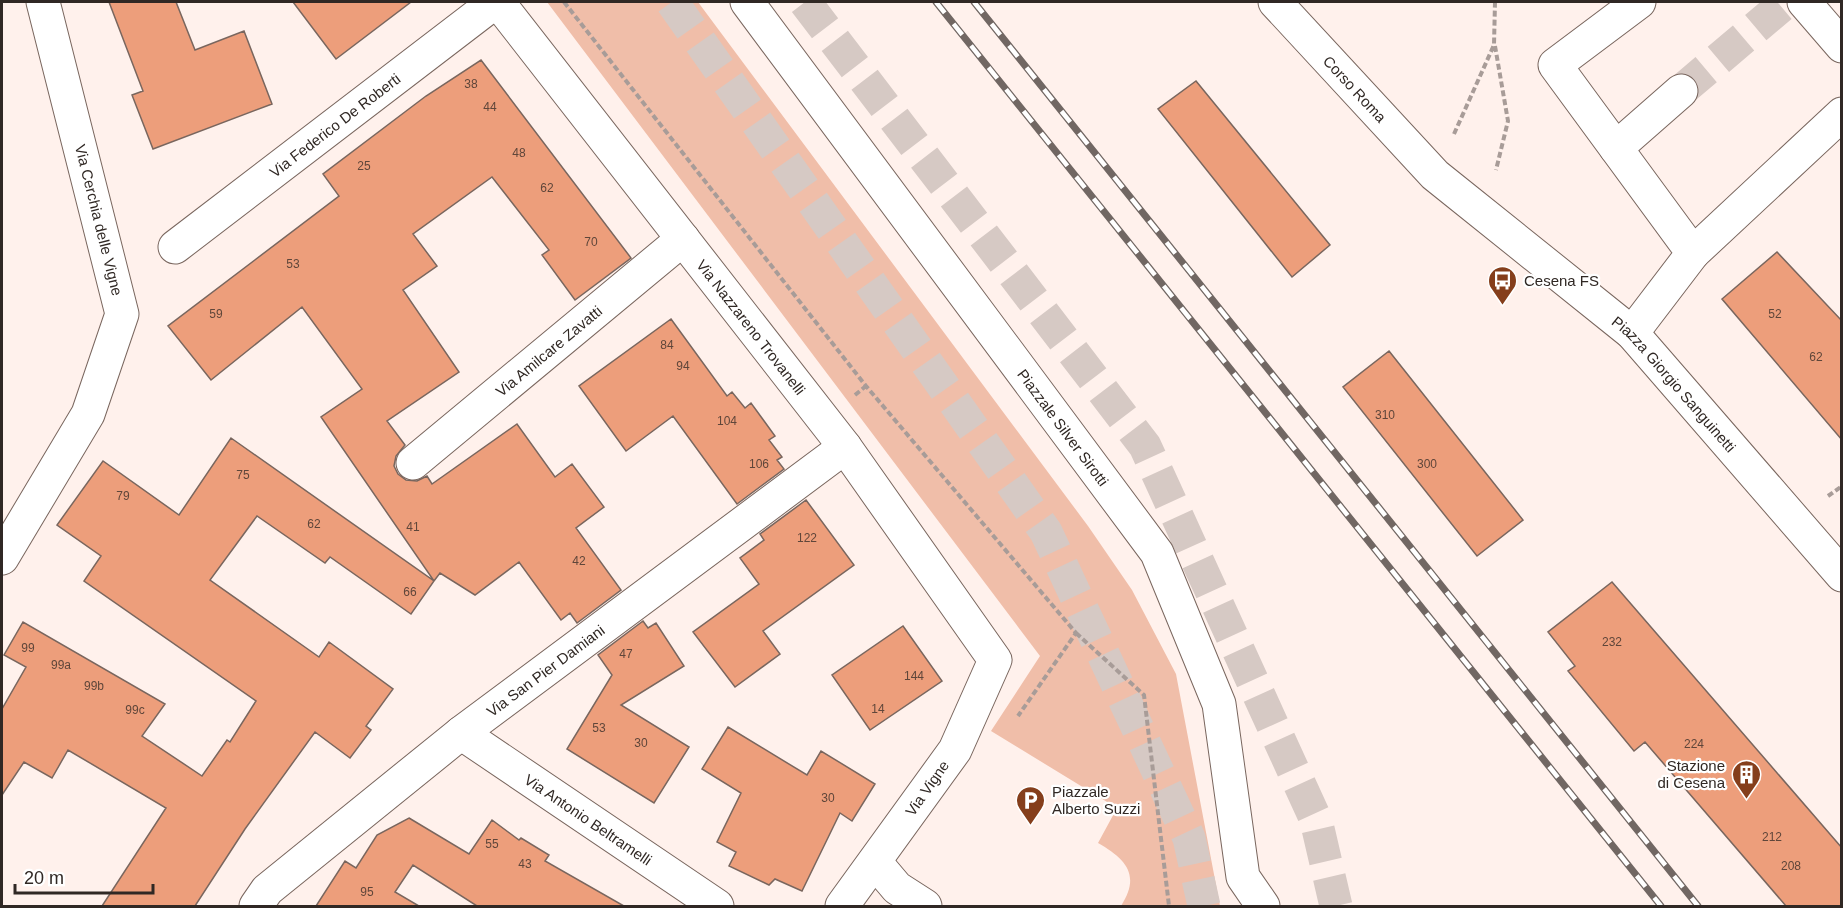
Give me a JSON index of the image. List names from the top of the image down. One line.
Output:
{"streets":{"street":["Corso Roma","Via Federico De Roberti","Via Cerchia delle Vigne","Via Nazzareno Trovanelli","Via Amilcare Zavatti","Piazza Giorgio Sanguinetti","Piazzale Silver Sirotti","Via San Pier Damiani","Via Vigne","Via Antonio Beltramelli"]},"crossings":[["Corso Roma","Piazza Giorgio Sanguinetti"],["Via Federico De Roberti","Via Nazzareno Trovanelli"],["Via Nazzareno Trovanelli","Via Amilcare Zavatti"],["Via Nazzareno Trovanelli","Via San Pier Damiani"],["Via Nazzareno Trovanelli","Via Vigne"],["Via San Pier Damiani","Via Antonio Beltramelli"]],"places":{"bus stop":["Cesena FS"],"building":["Stazione di Cesena"],"parking":["Piazzale Alberto Suzzi"]},"house_numbers":["38","44","48","25","62","70","53","59","52","84","62","94","310","104","106","300","75","79","62","41","122","42","66","232","99","47","99a","144","99b","14","99c","53","30","224","30","212","55","43","208","95"],"scale_bar":"20 m"}
